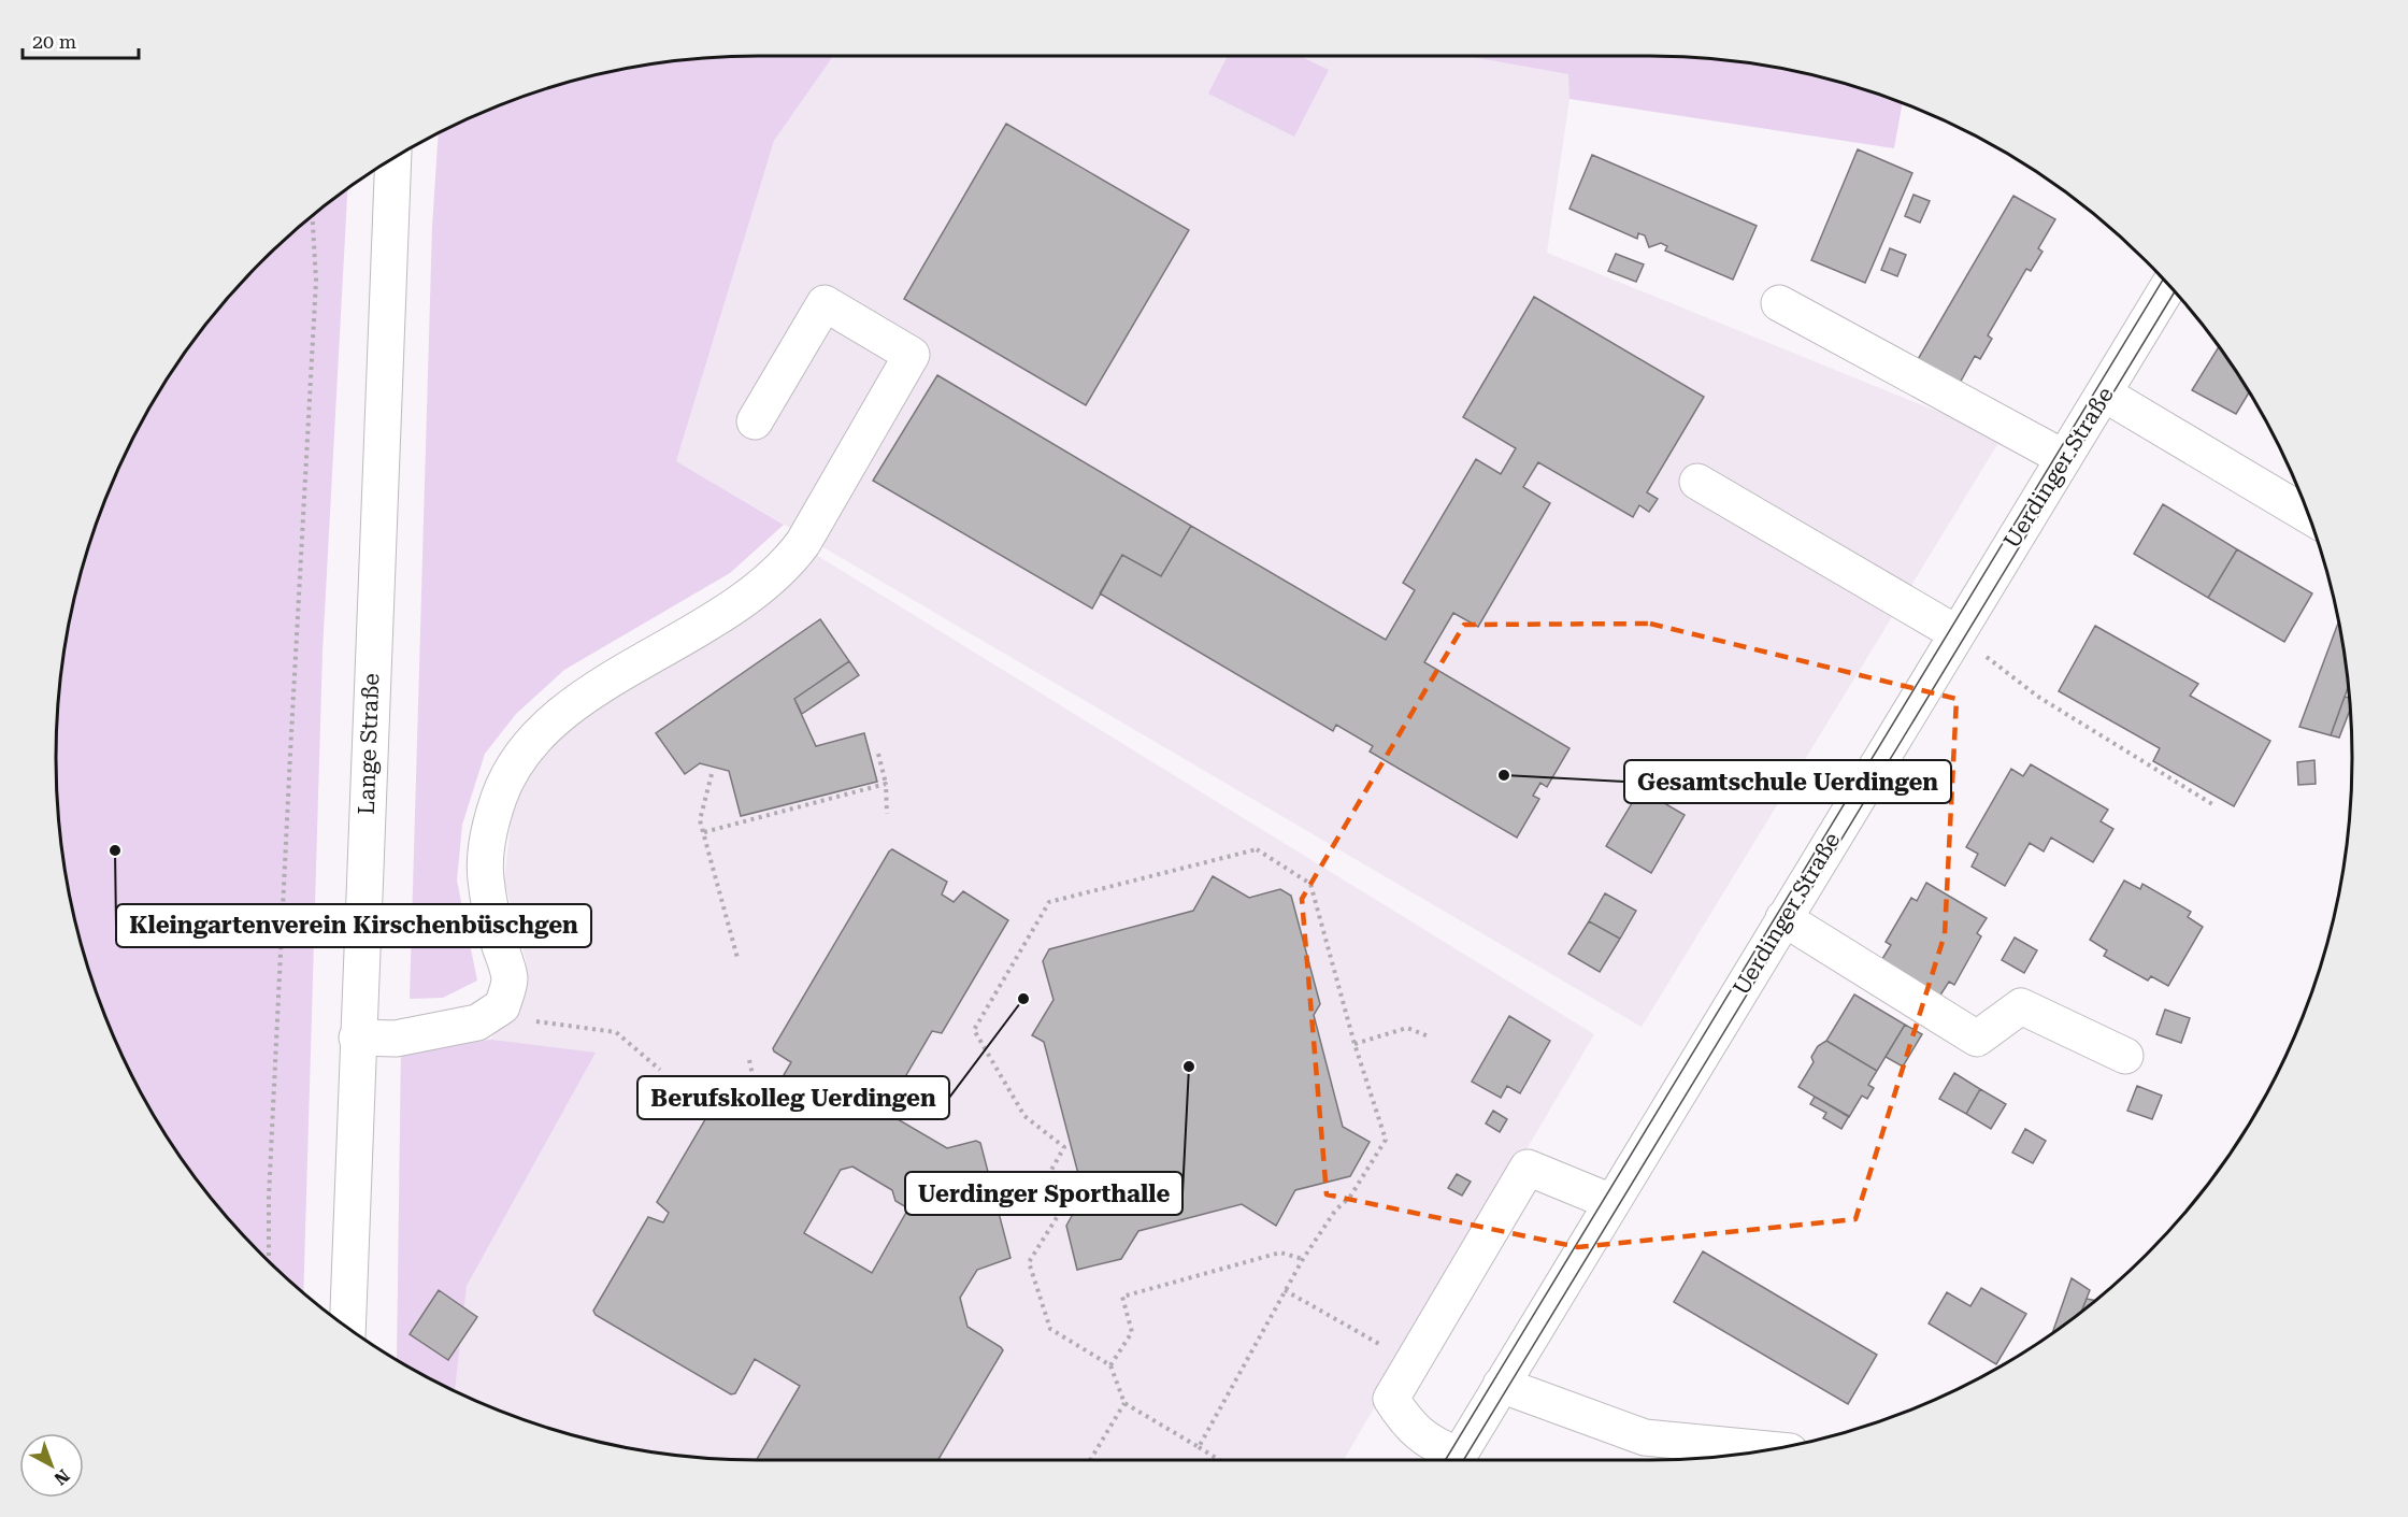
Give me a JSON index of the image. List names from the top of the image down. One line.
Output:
{"streets":{"street":["Uerdinger Straße","Lange Straße"]},"places":["Gesamtschule Uerdingen","Kleingartenverein Kirschenbüschgen","Berufskolleg Uerdingen","Uerdinger Sporthalle"],"scale_bar":"20 m","north":"bottom right"}
